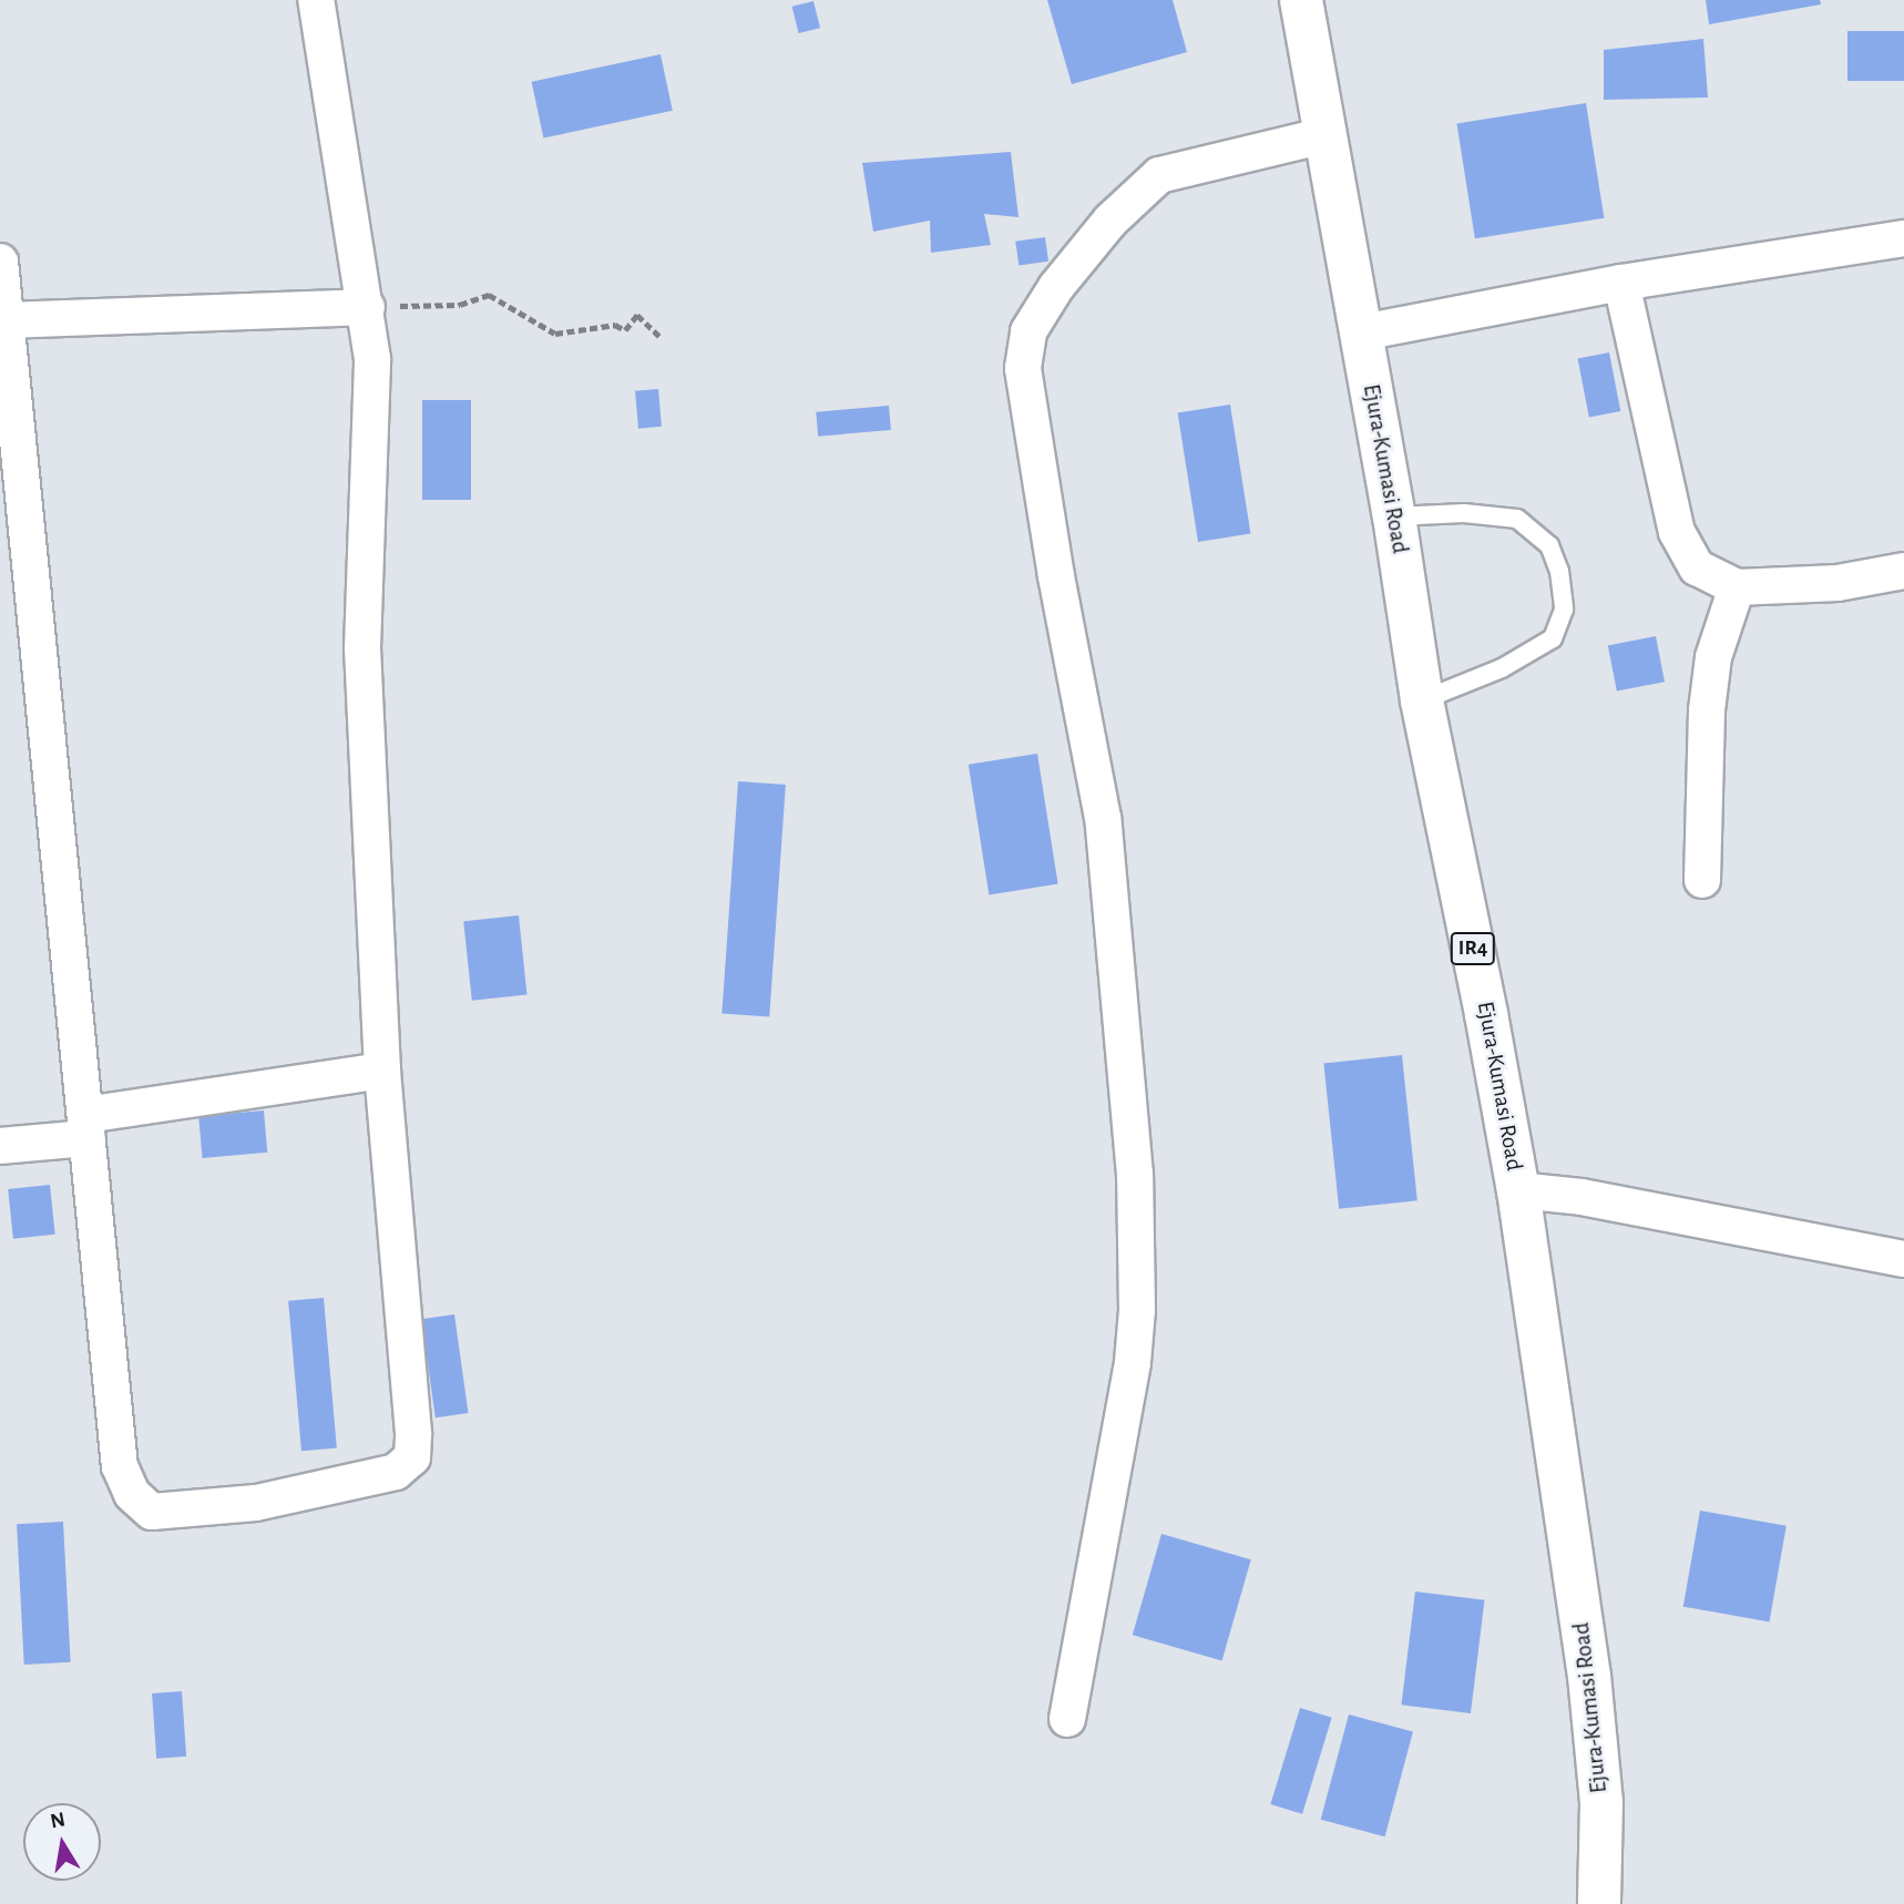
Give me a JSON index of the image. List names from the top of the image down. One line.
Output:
{"streets":{"main road":["Ejura-Kumasi Road","IR4"]},"north":"top"}
